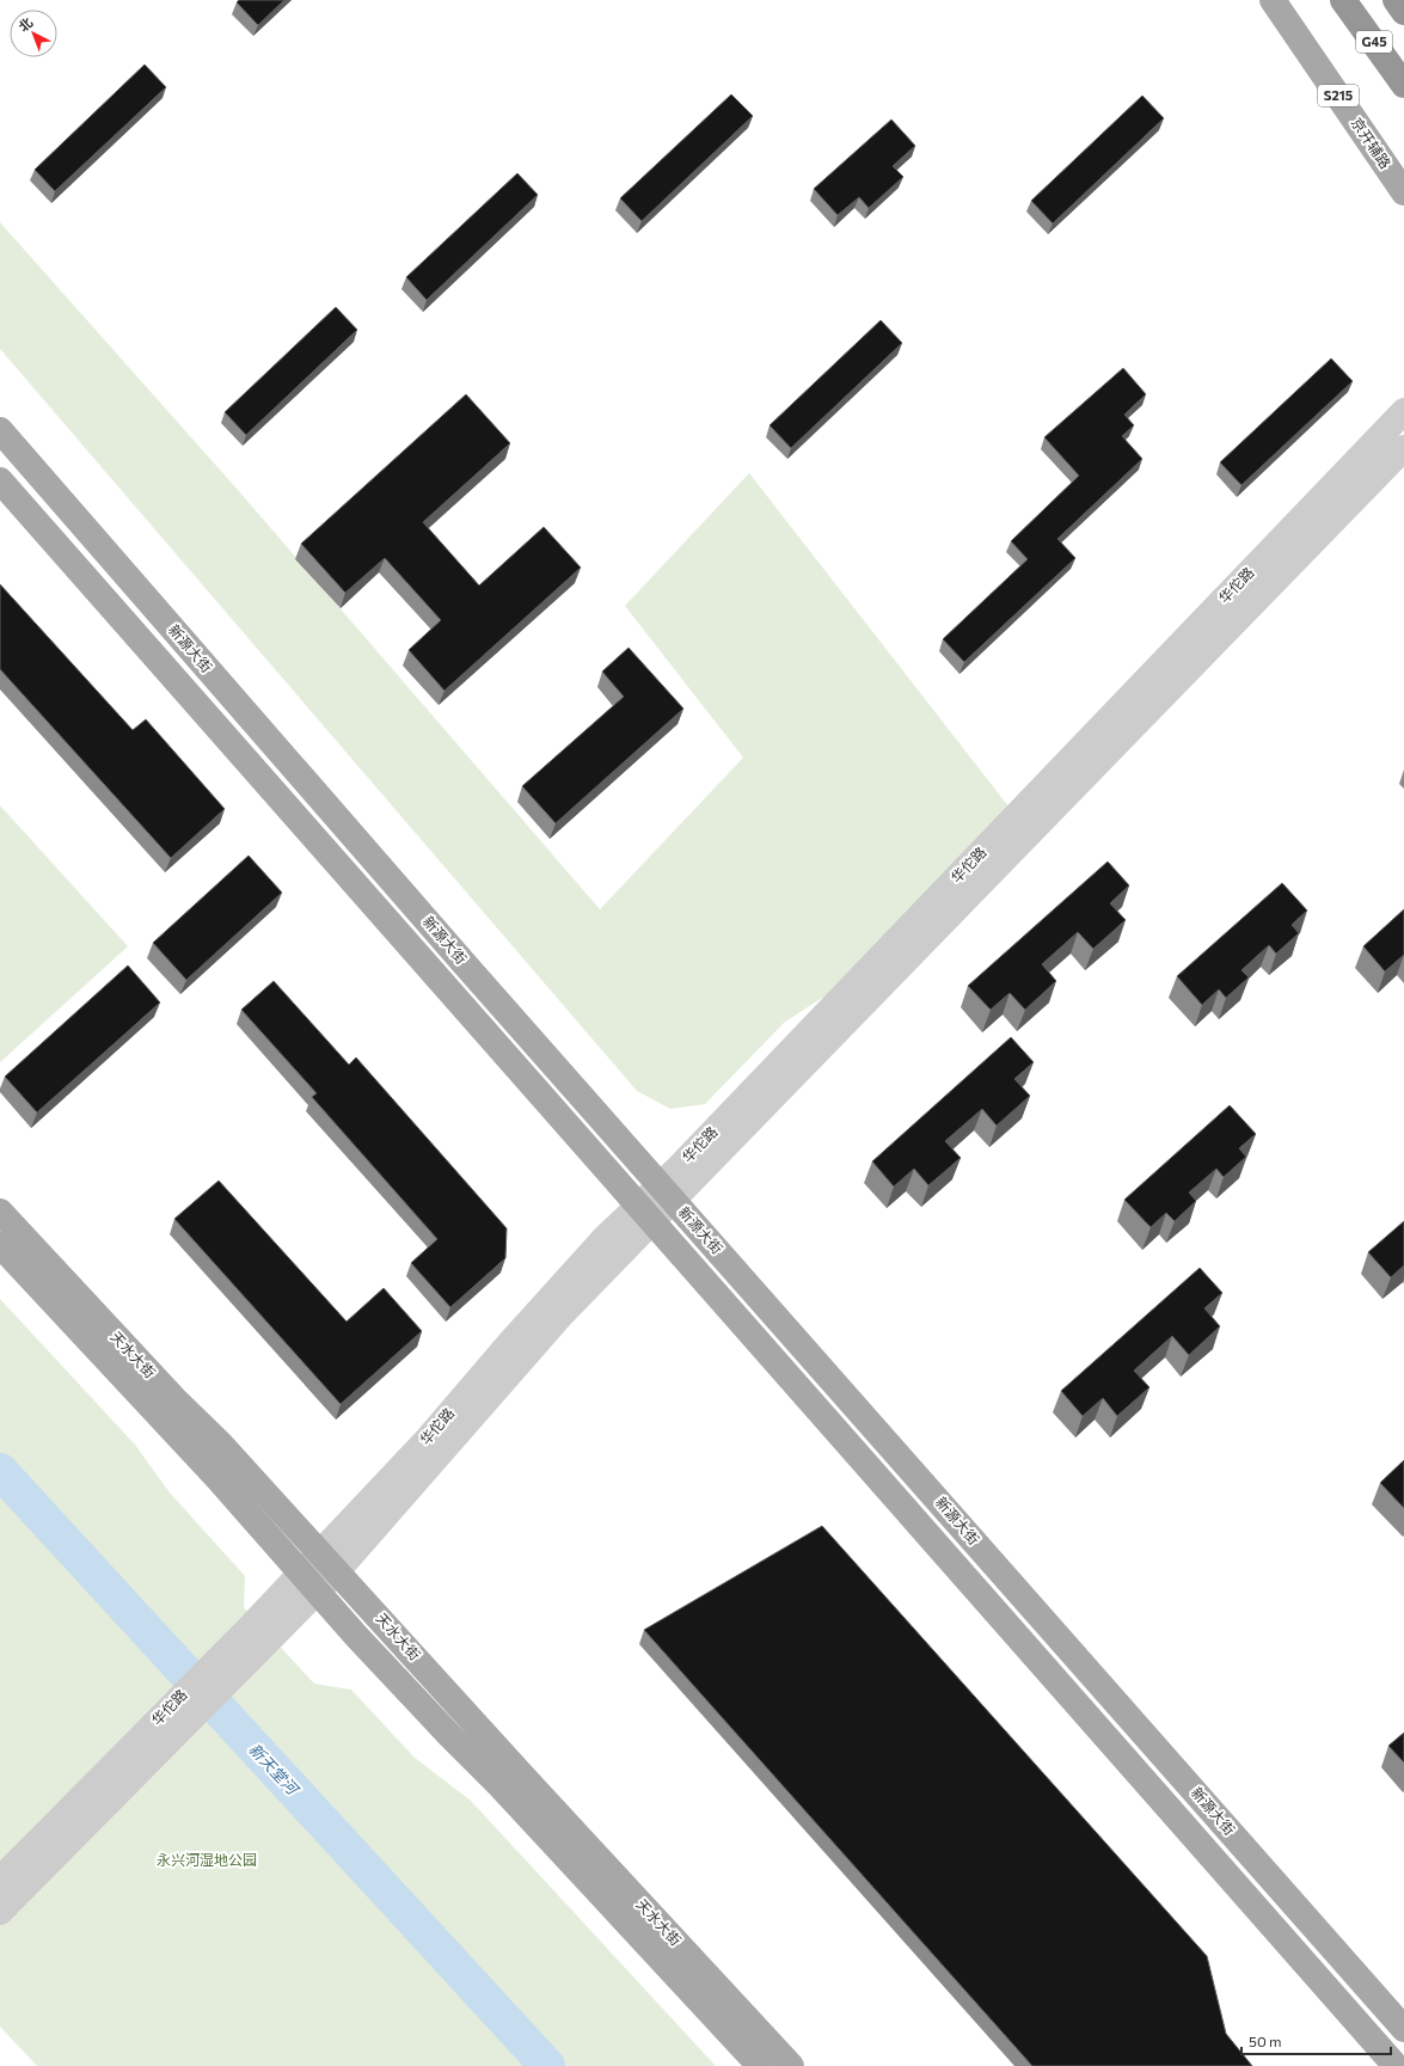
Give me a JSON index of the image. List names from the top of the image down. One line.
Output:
{"streets":{"highway":["G45"],"main road":["S215","京开辅路","新源大街","天水大街"],"street":["华佗路"]},"crossings":[["华佗路","新源大街"],["华佗路","天水大街"]],"water":["新天堂河"],"parks":["永兴河湿地公园"],"scale_bar":"50 m","north":"top left"}
